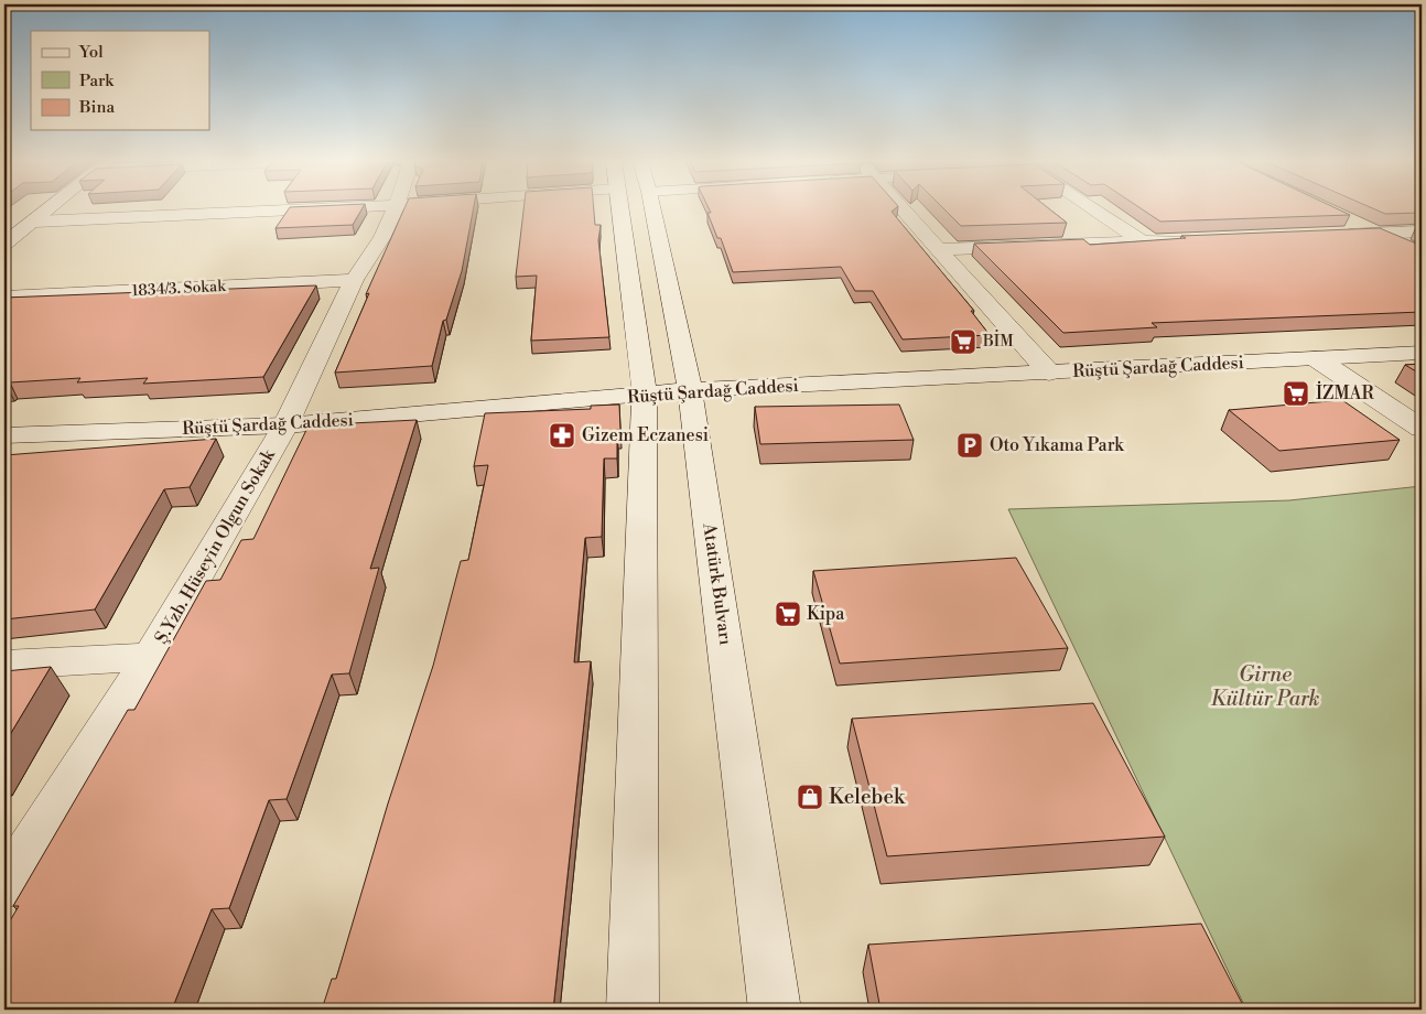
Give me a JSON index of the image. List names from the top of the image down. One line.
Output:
{"streets":{"street":["1834/3. Sokak","Rüştü Şardağ Caddesi","Ş.Yzb. Hüseyin Olgun Sokak","Atatürk Bulvarı"]},"crossings":[["1834/3. Sokak","Ş.Yzb. Hüseyin Olgun Sokak"],["Rüştü Şardağ Caddesi","Ş.Yzb. Hüseyin Olgun Sokak"],["Rüştü Şardağ Caddesi","Atatürk Bulvarı"]],"parks":["Girne Kültür Park"],"places":{"supermarket":["BİM","İZMAR","Kipa"],"pharmacy":["Gizem Eczanesi"],"parking":["Oto Yıkama Park"],"shop":["Kelebek"]},"legend":["Yol","Park","Bina"]}
